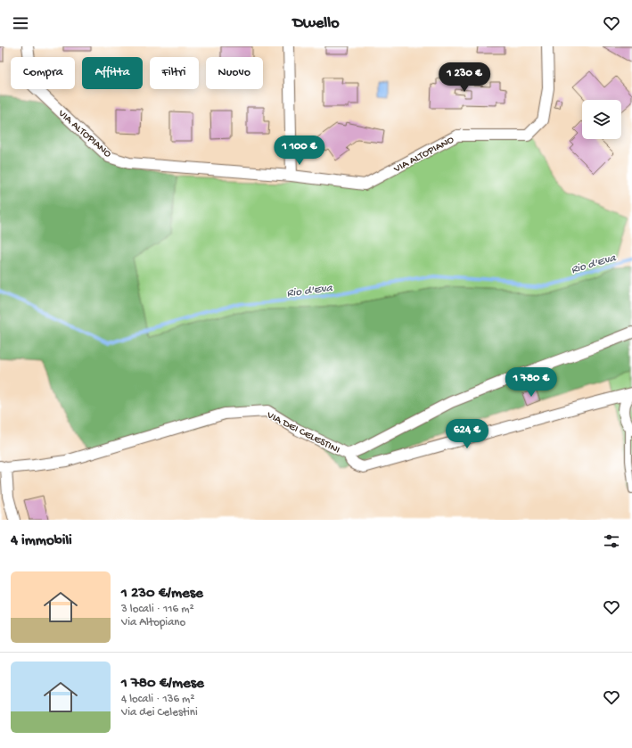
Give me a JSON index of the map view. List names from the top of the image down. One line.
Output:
{"streets":{"street":["VIA ALTOPIANO","VIA DEI CELESTINI"]},"water":["Rio d'Eva"],"page":{"header":"Dwello","chip":["Compra","Affitta","Filtri","Nuovo"],"price":["1 230 €","1 100 €","1 780 €","624 €"],"heading":"4 immobili","list":[{"name":"1 230 €/mese","note":"3 locali · 116 m² · Via Altopiano"},{"name":"1 780 €/mese","note":"4 locali · 136 m² · Via dei Celestini"}]}}
